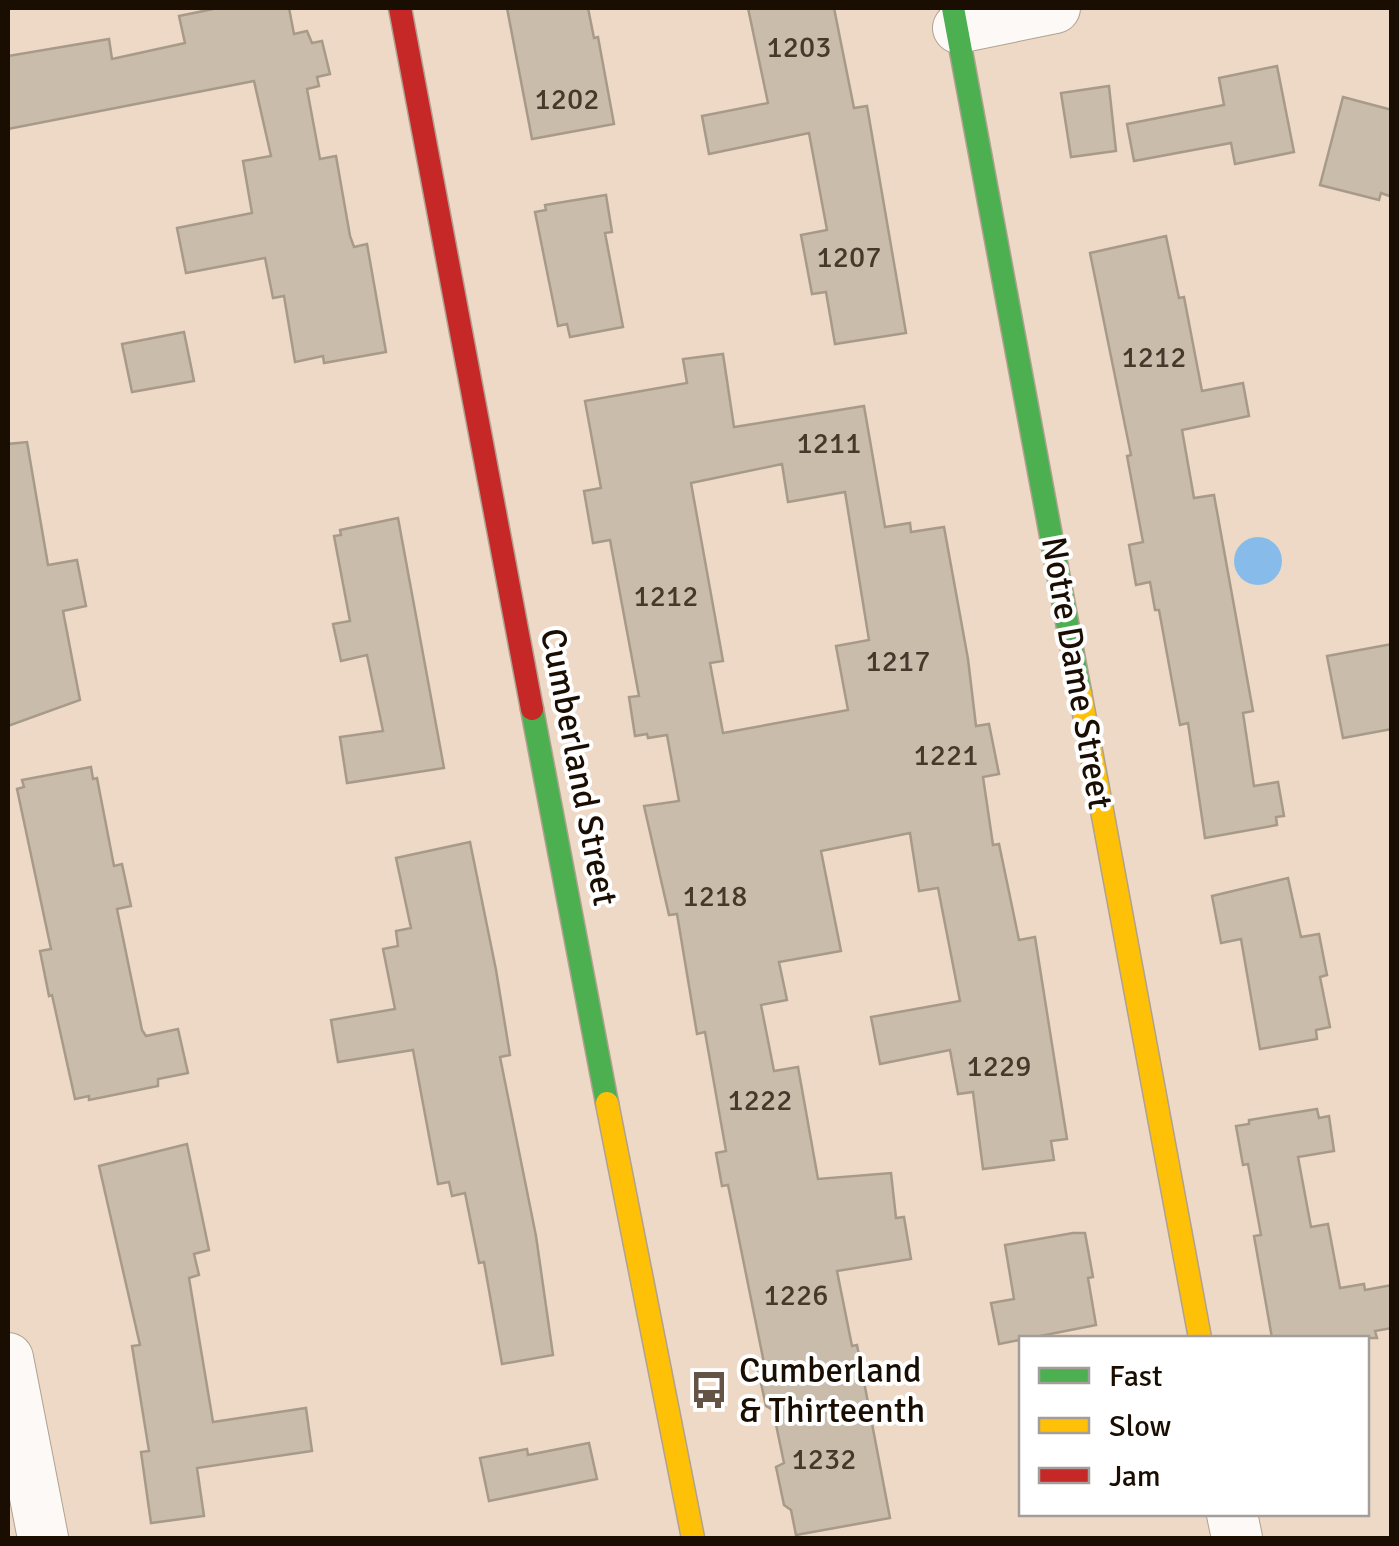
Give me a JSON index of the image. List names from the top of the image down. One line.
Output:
{"streets":{"street":["Notre Dame Street","Cumberland Street"]},"places":{"bus stop":["Cumberland & Thirteenth"]},"house_numbers":["1203","1202","1207","1212","1211","1212","1217","1221","1218","1229","1222","1226","1232"],"legend":["Fast","Slow","Jam"]}
